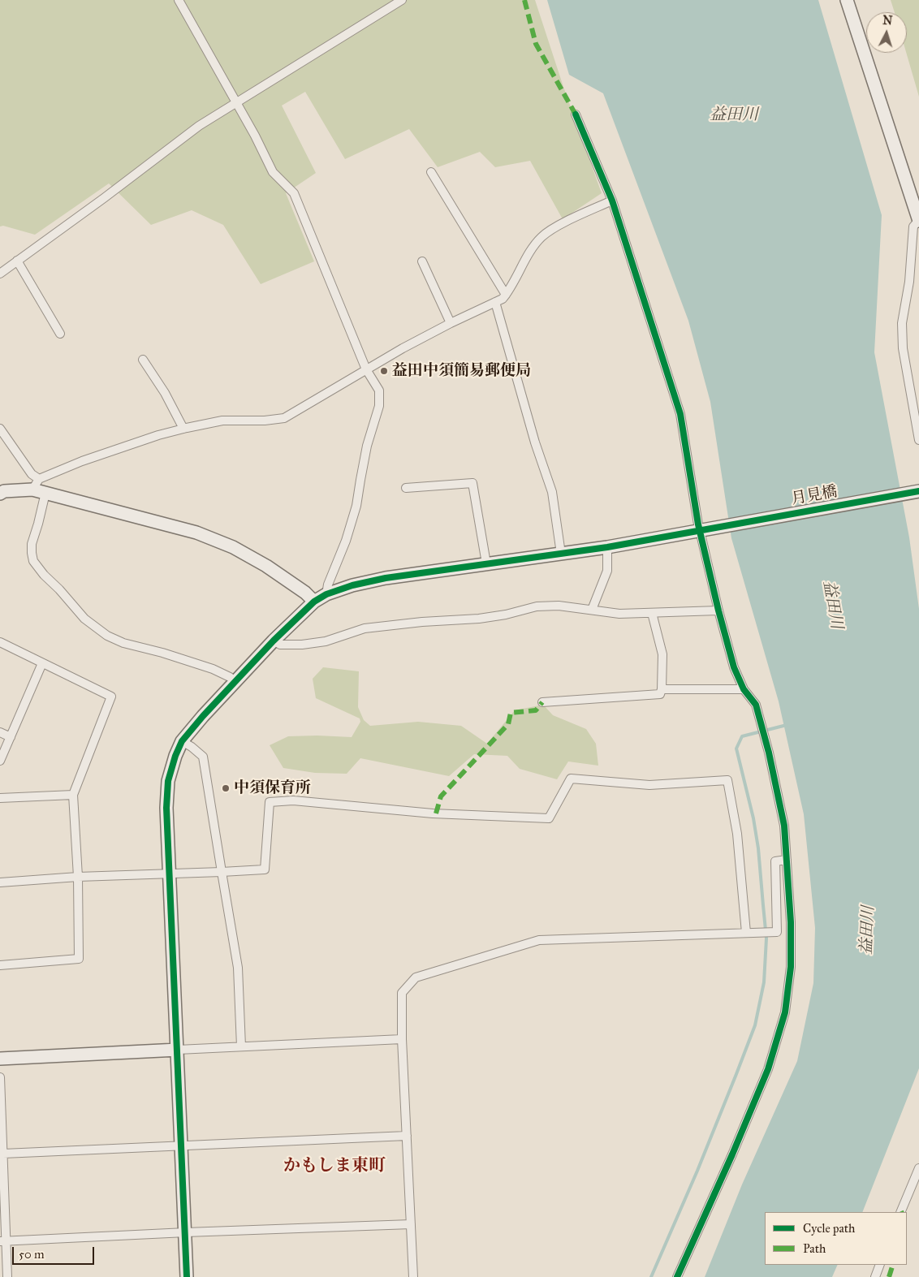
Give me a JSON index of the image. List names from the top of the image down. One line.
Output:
{"streets":{"street":["月見橋"]},"districts":["かもしま東町"],"water":["益田川"],"places":["益田中須簡易郵便局","中須保育所"],"legend":["Cycle path","Path"],"scale_bar":"50 m","north":"top"}
